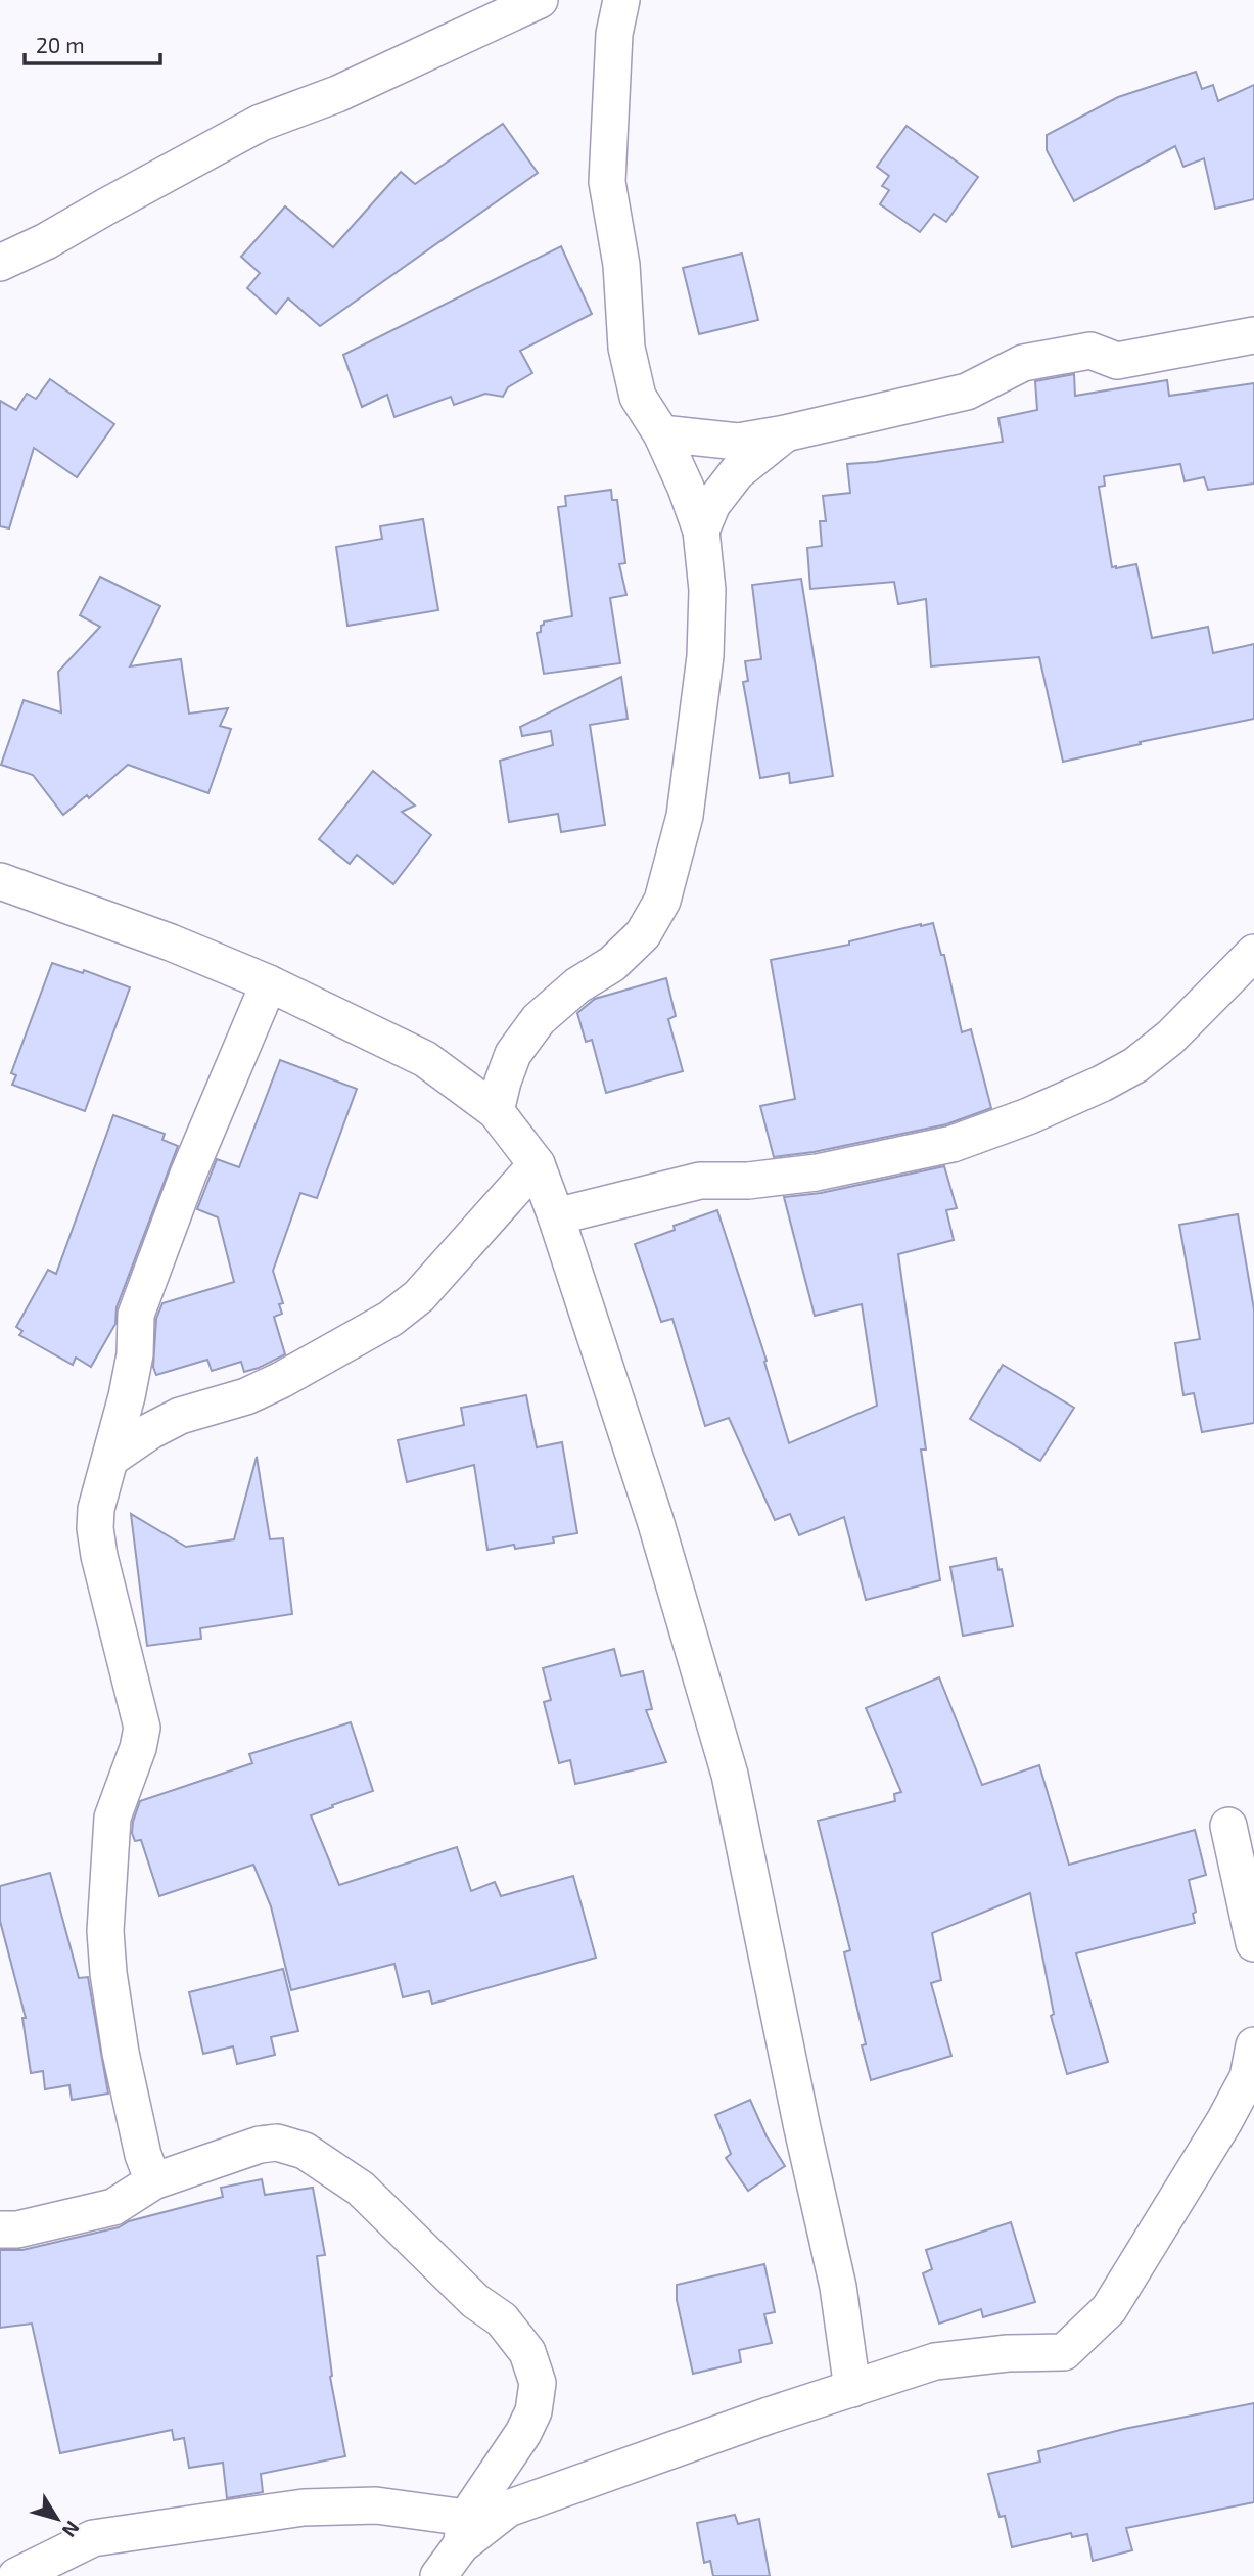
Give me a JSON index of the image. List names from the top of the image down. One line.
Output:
{"scale_bar":"20 m","north":"bottom right"}
